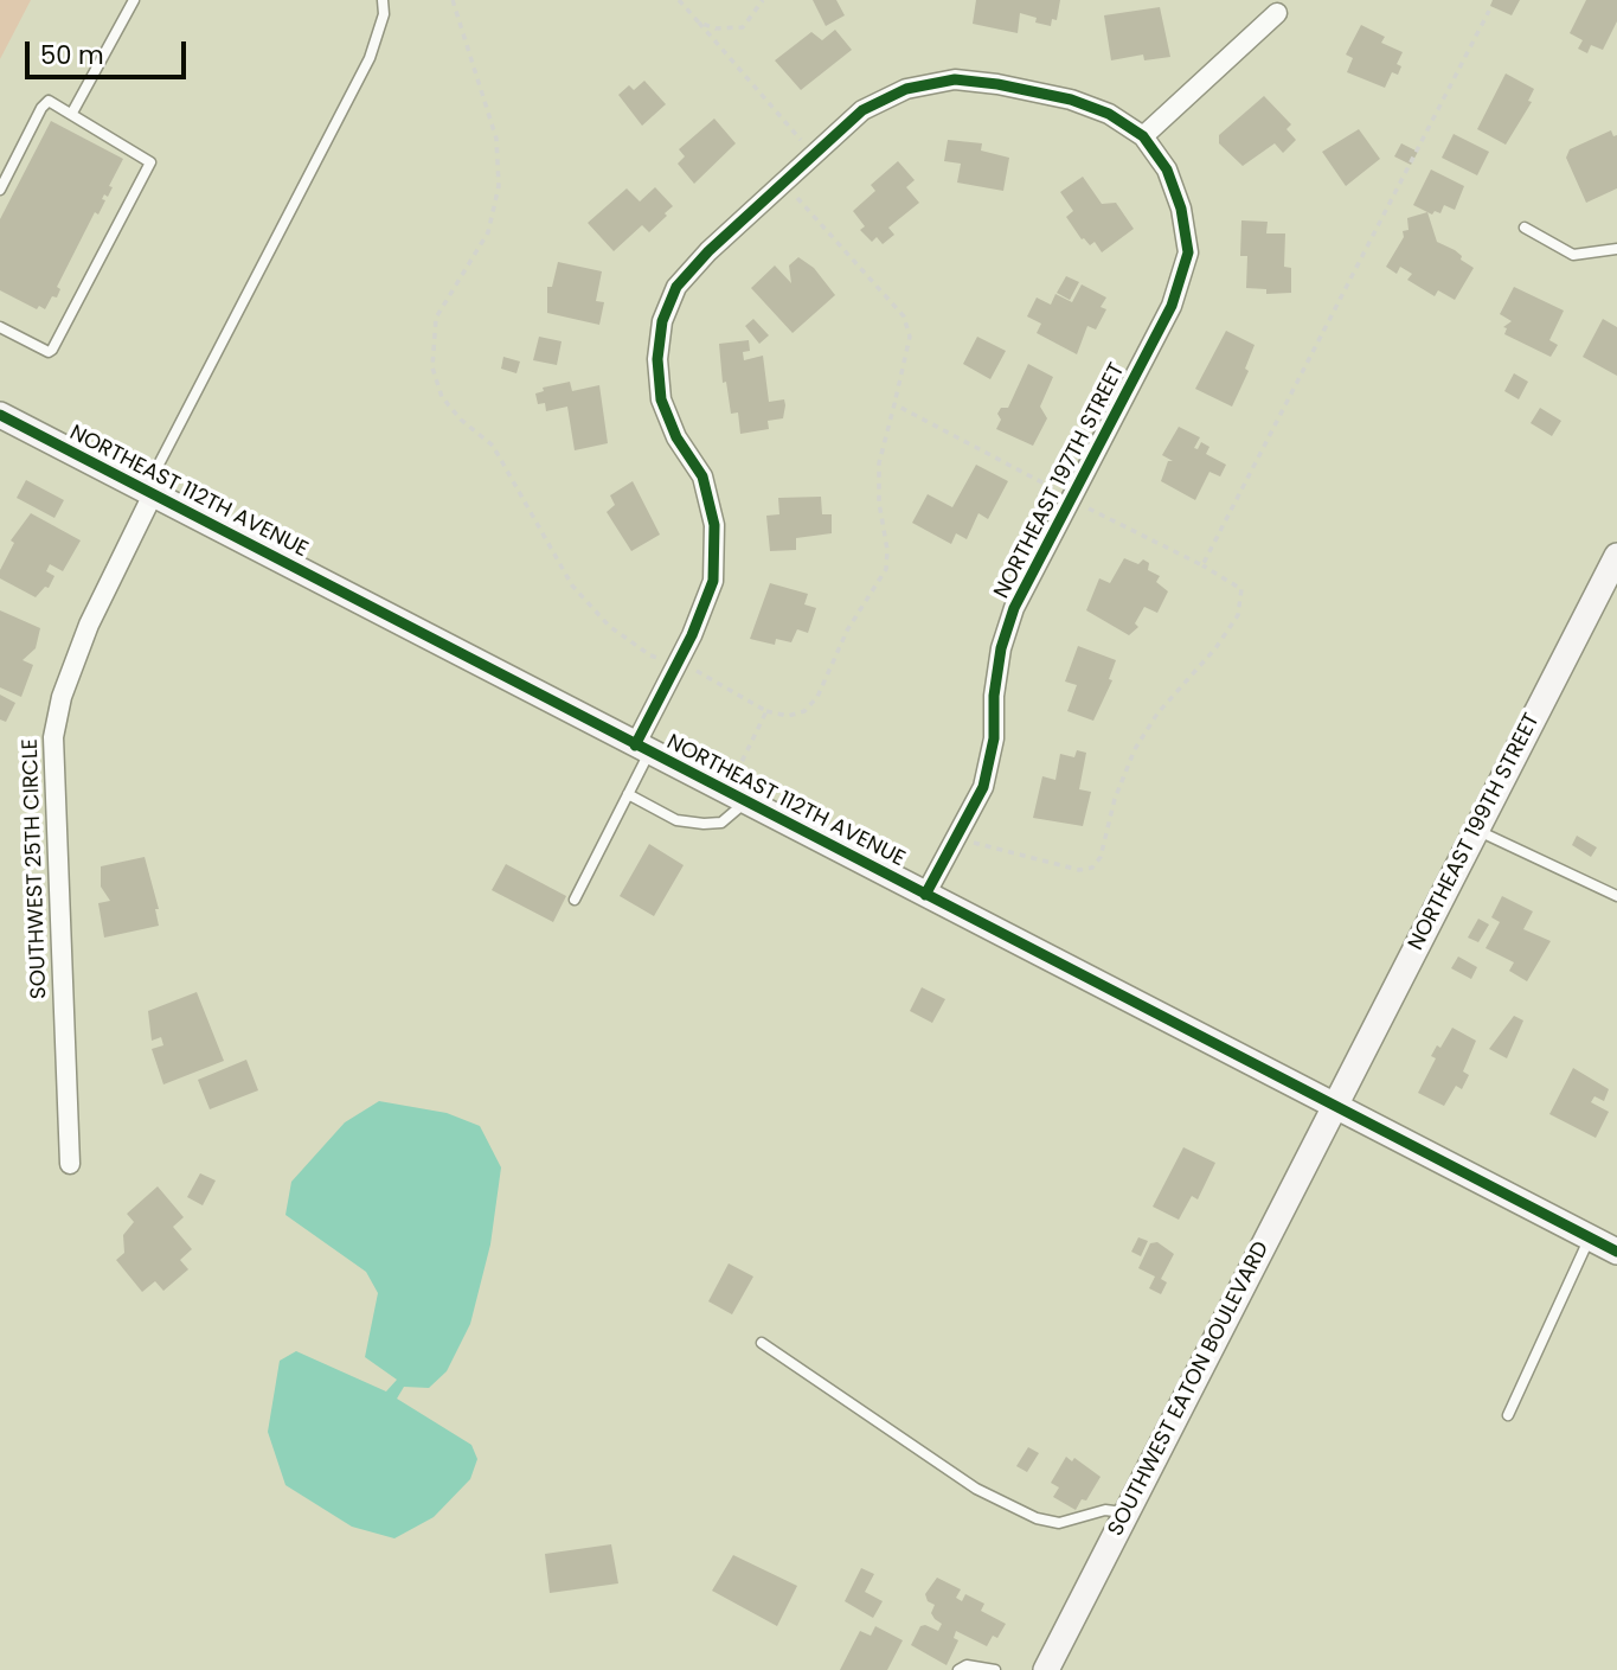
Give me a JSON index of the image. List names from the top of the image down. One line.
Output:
{"streets":{"street":["NORTHEAST 197TH STREET","NORTHEAST 112TH AVENUE","NORTHEAST 199TH STREET","SOUTHWEST 25TH CIRCLE","SOUTHWEST EATON BOULEVARD"]},"crossings":[["NORTHEAST 197TH STREET","NORTHEAST 112TH AVENUE"],["NORTHEAST 112TH AVENUE","NORTHEAST 199TH STREET"],["NORTHEAST 112TH AVENUE","SOUTHWEST 25TH CIRCLE"],["NORTHEAST 112TH AVENUE","SOUTHWEST EATON BOULEVARD"],["NORTHEAST 199TH STREET","SOUTHWEST EATON BOULEVARD"]],"scale_bar":"50 m"}
